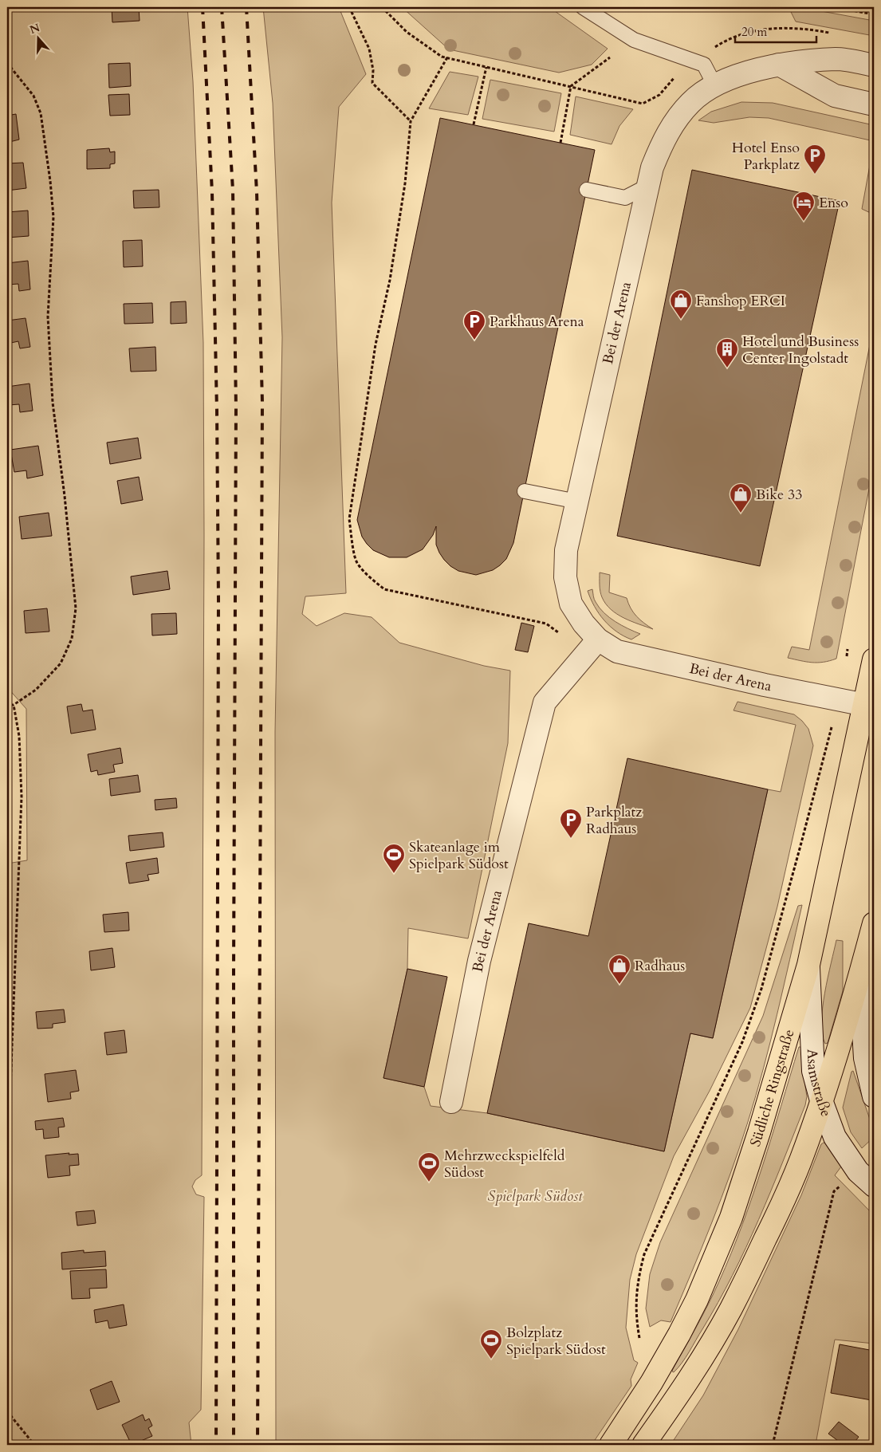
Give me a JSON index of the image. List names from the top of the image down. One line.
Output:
{"streets":{"main road":["Südliche Ringstraße"],"street":["Bei der Arena","Asamstraße"]},"crossings":[["Bei der Arena","Südliche Ringstraße"],["Asamstraße","Südliche Ringstraße"]],"parks":["Spielpark Südost"],"places":{"parking":["Hotel Enso Parkplatz","Parkhaus Arena","Parkplatz Radhaus"],"hotel":["Enso"],"shop":["Fanshop ERCI","Bike 33","Radhaus"],"building":["Hotel und Business Center Ingolstadt"],"sports":["Skateanlage im Spielpark Südost","Mehrzweckspielfeld Südost","Bolzplatz Spielpark Südost"]},"scale_bar":"20 m","north":"top"}
